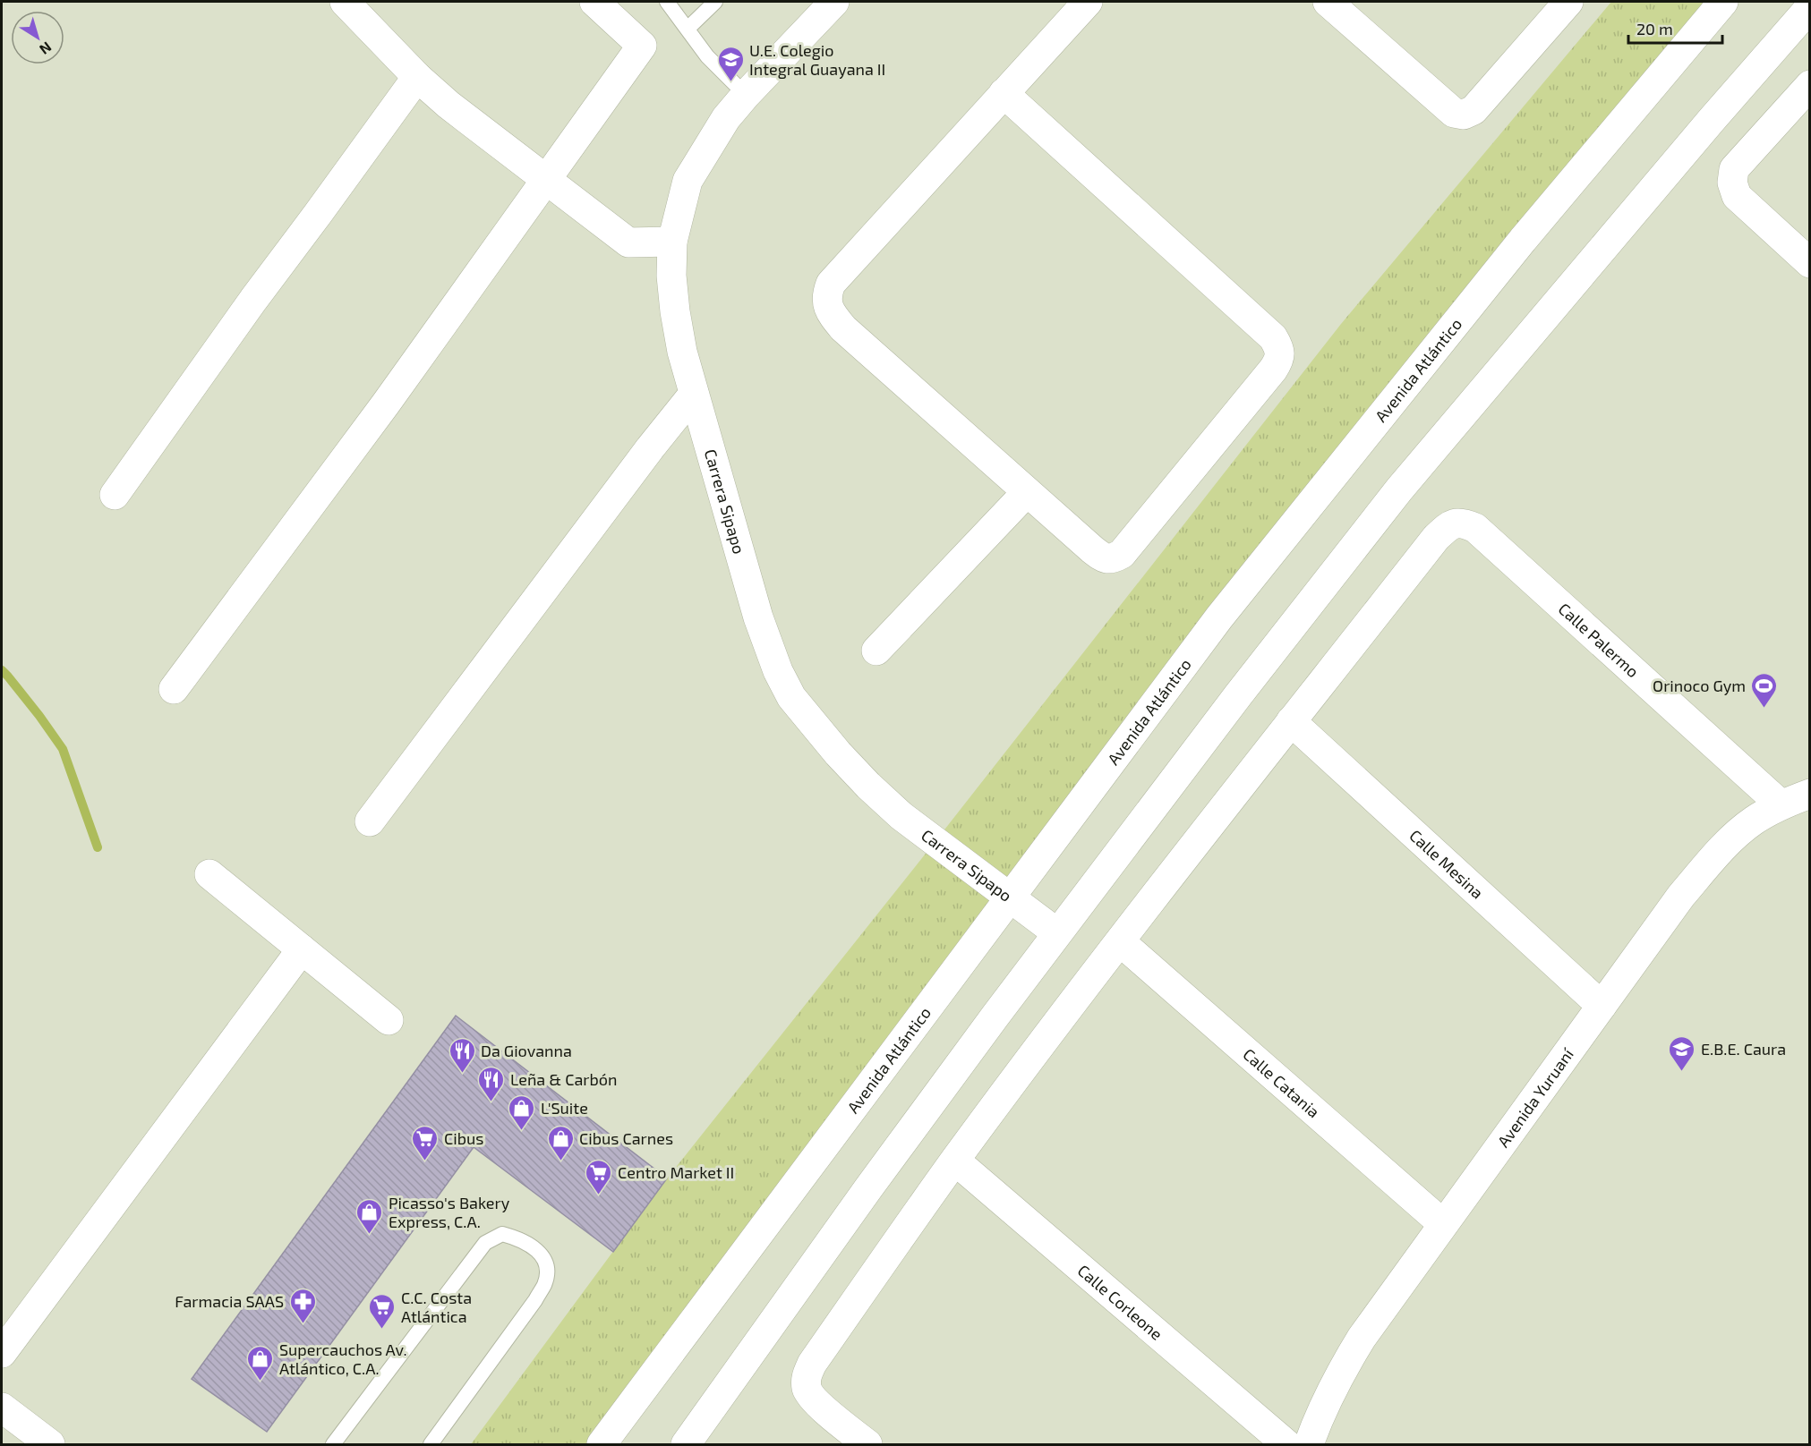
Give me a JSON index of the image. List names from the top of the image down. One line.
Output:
{"streets":{"street":["Avenida Atlántico","Carrera Sipapo","Calle Palermo","Calle Mesina","Calle Catania","Avenida Yuruaní","Calle Corleone"]},"crossings":[["Avenida Atlántico","Carrera Sipapo"],["Calle Palermo","Calle Mesina"],["Calle Palermo","Avenida Yuruaní"],["Calle Mesina","Avenida Yuruaní"],["Calle Catania","Avenida Yuruaní"]],"places":{"school or university":["U.E. Colegio Integral Guayana II","E.B.E. Caura"],"sports":["Orinoco Gym"],"restaurant":["Da Giovanna","Leña & Carbón"],"shop":["L'Suite","Cibus Carnes","Picasso's Bakery Express, C.A.","Supercauchos Av. Atlántico, C.A."],"supermarket":["Cibus","Centro Market II","C.C. Costa Atlántica"],"pharmacy":["Farmacia SAAS"]},"scale_bar":"20 m","north":"bottom right"}
